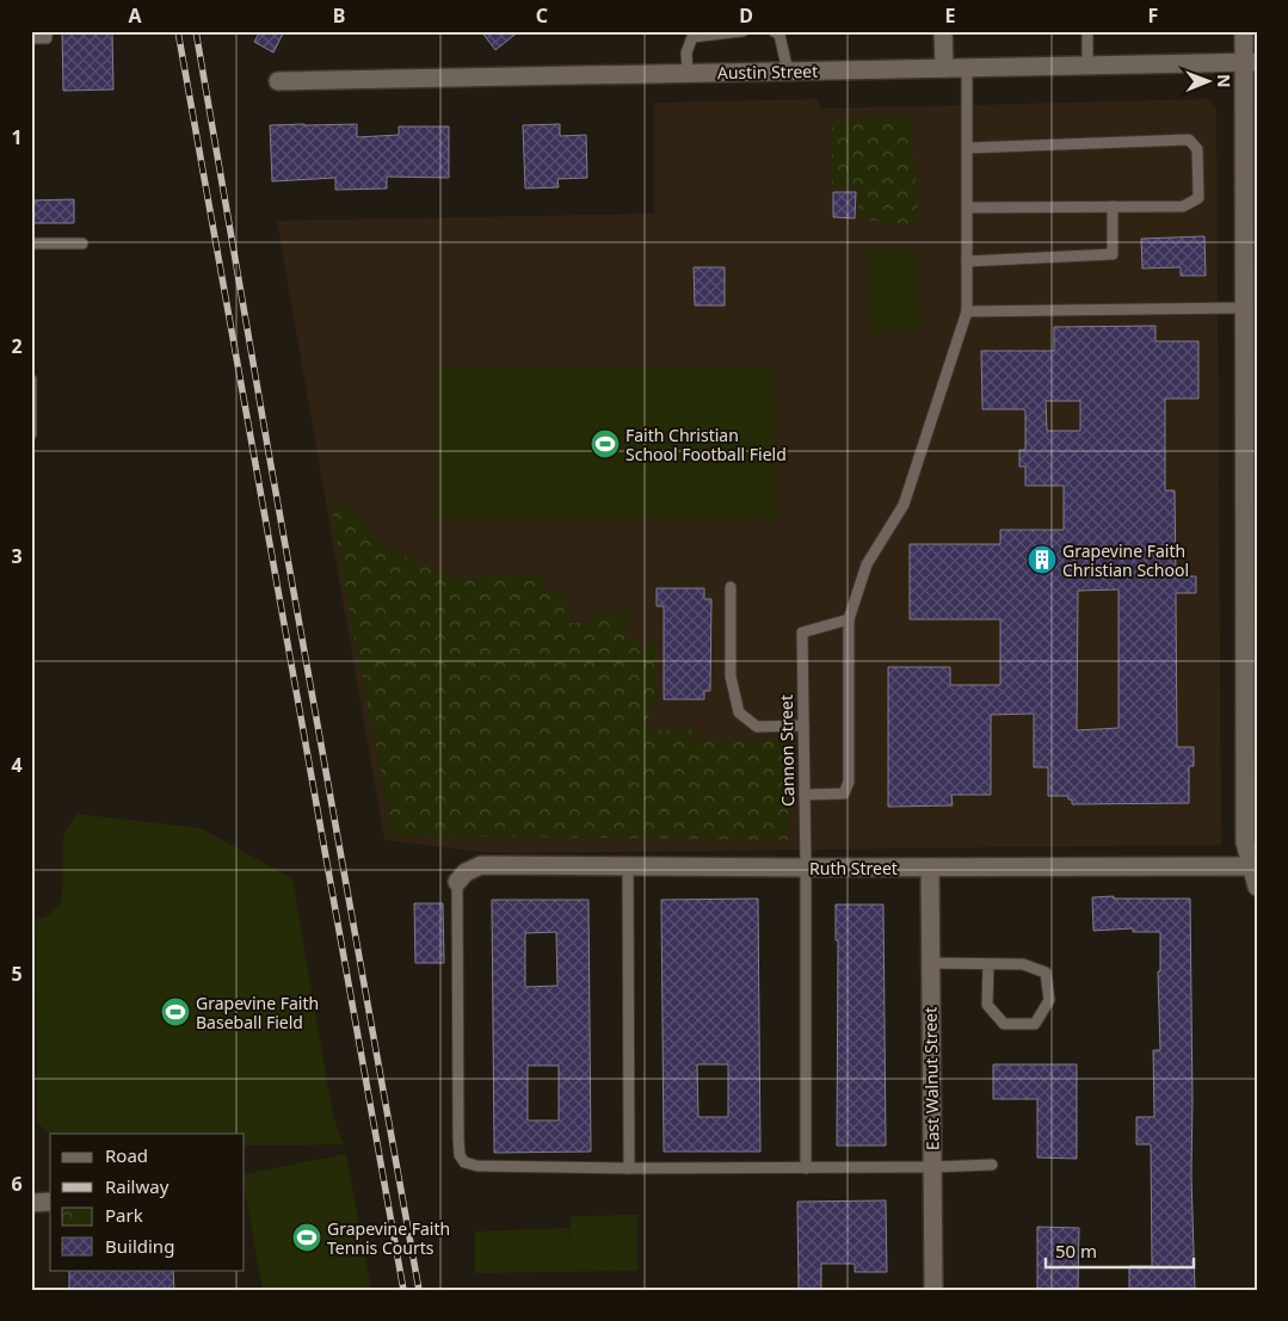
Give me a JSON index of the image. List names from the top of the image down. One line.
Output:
{"streets":{"street":["Austin Street","Ruth Street","East Walnut Street"],"lane":["Cannon Street"]},"crossings":[["Cannon Street","Ruth Street"],["Ruth Street","East Walnut Street"]],"places":{"sports":["Faith Christian School Football Field","Grapevine Faith Baseball Field","Grapevine Faith Tennis Courts"],"building":["Grapevine Faith Christian School"]},"legend":["Road","Railway","Park","Building"],"scale_bar":"50 m","north":"right","grid":{"columns":["A","B","C","D","E","F"],"rows":["1","2","3","4","5","6"]}}
